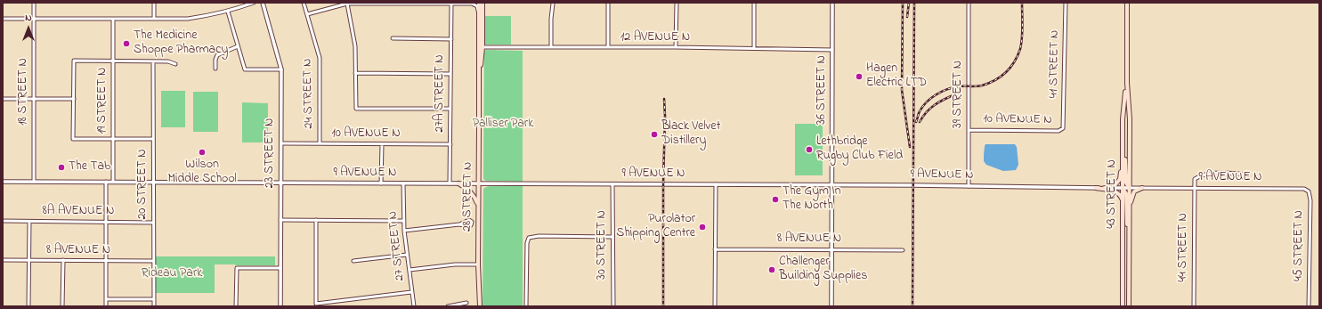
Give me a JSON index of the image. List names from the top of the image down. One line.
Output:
{"streets":{"main road":["43 STREET N","28 STREET N"],"street":["12 AVENUE N","41 STREET N","36 STREET N","18 STREET N","24 STREET N","27A STREET N","39 STREET N","19 STREET N","10 AVENUE N","23 STREET N","9 AVENUE N","20 STREET N","8A AVENUE N","8 AVENUE N","30 STREET N","27 STREET N","45 STREET N","44 STREET N"]},"crossings":[["12 AVENUE N","36 STREET N"],["12 AVENUE N","28 STREET N"],["41 STREET N","10 AVENUE N"],["36 STREET N","9 AVENUE N"],["36 STREET N","8 AVENUE N"],["18 STREET N","9 AVENUE N"],["24 STREET N","10 AVENUE N"],["27A STREET N","10 AVENUE N"],["27A STREET N","9 AVENUE N"],["39 STREET N","10 AVENUE N"],["39 STREET N","9 AVENUE N"],["19 STREET N","9 AVENUE N"],["10 AVENUE N","23 STREET N"],["23 STREET N","9 AVENUE N"],["9 AVENUE N","20 STREET N"],["9 AVENUE N","43 STREET N"],["9 AVENUE N","28 STREET N"],["9 AVENUE N","30 STREET N"],["9 AVENUE N","27 STREET N"],["9 AVENUE N","45 STREET N"],["9 AVENUE N","44 STREET N"],["20 STREET N","8A AVENUE N"],["20 STREET N","8 AVENUE N"]],"parks":["Palliser Park","Rideau Park"],"places":["The Medicine Shoppe Pharmacy","Hagen Electric LTD","Black Velvet Distillery","Lethbridge Rugby Club Field","Wilson Middle School","The Tab","The Gym In The North","Purolator Shipping Centre","Challenger Building Supplies"],"north":"top"}
